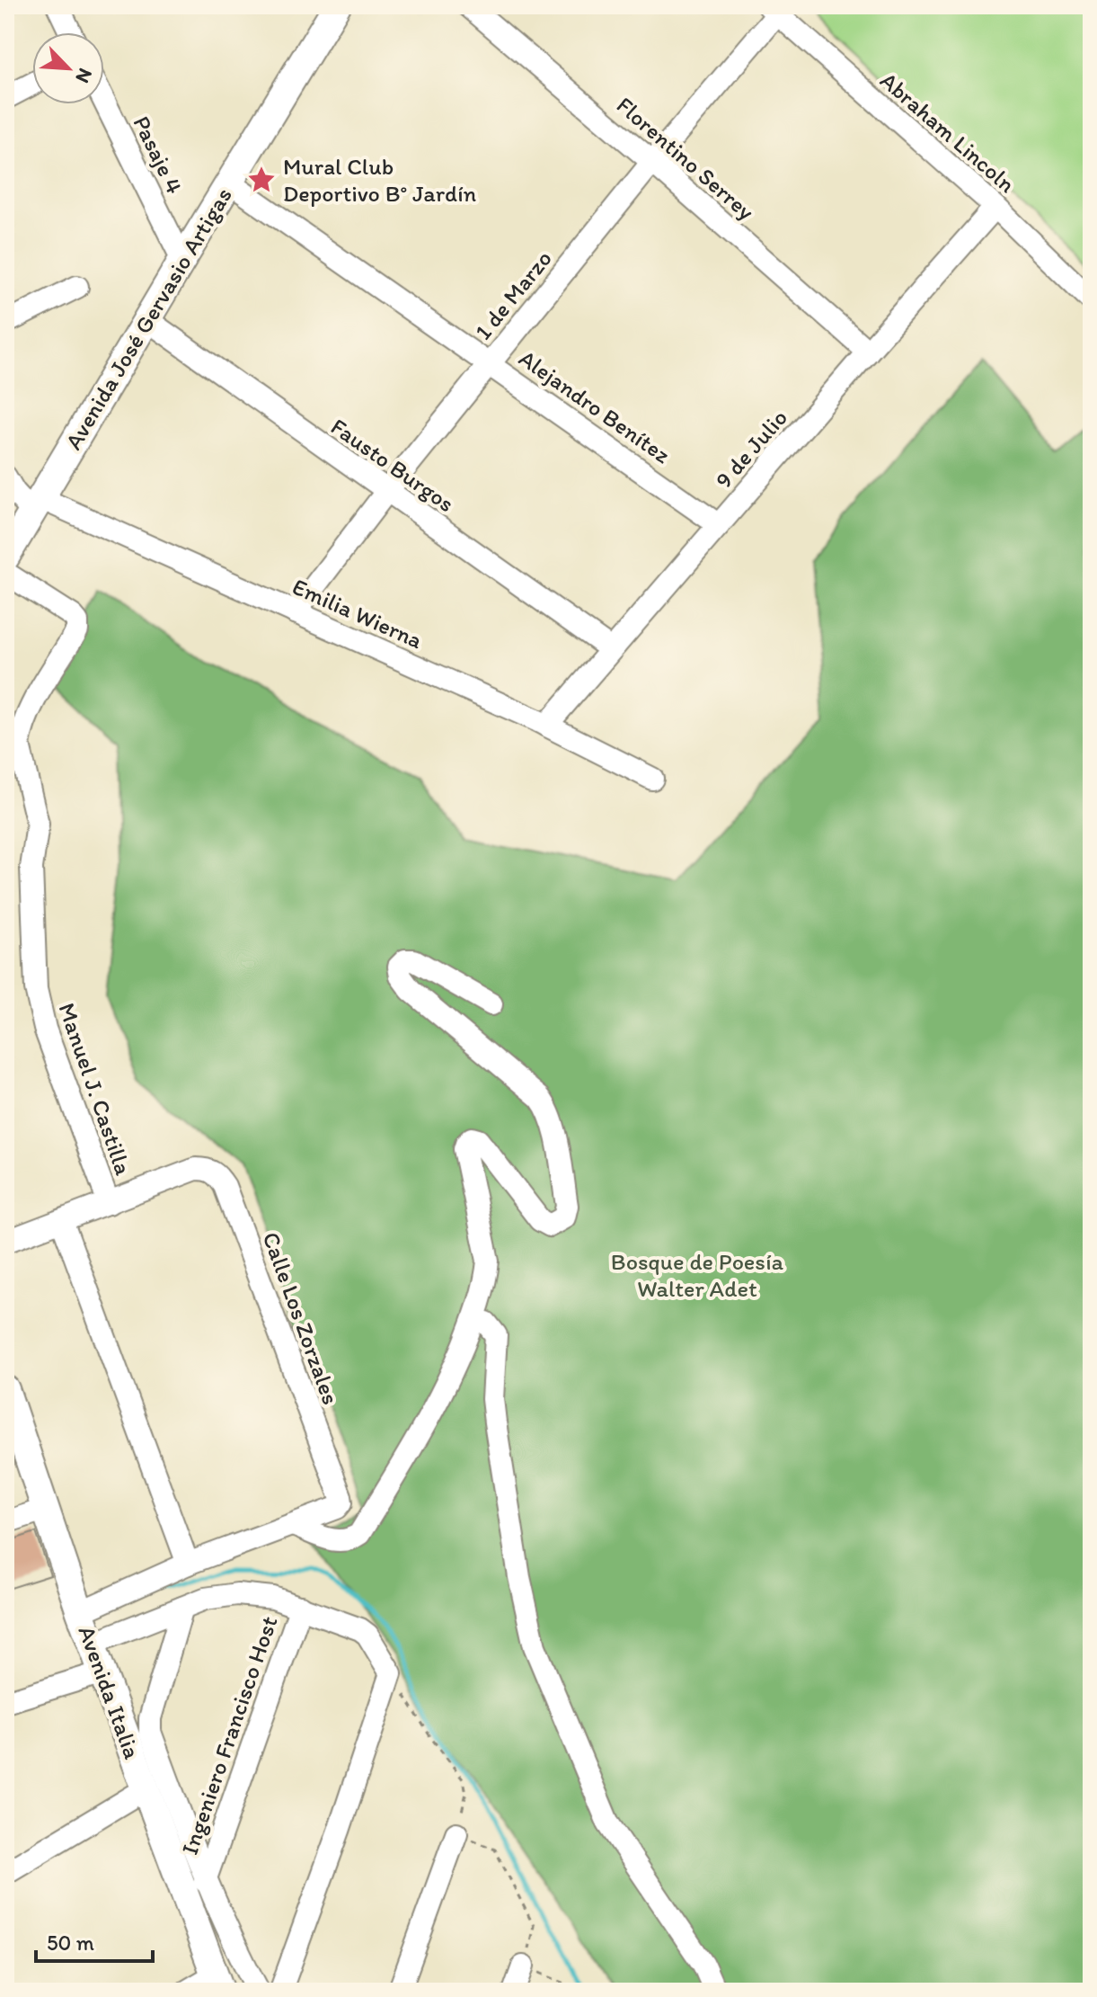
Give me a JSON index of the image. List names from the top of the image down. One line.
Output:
{"streets":{"main road":["Avenida José Gervasio Artigas","Avenida Italia"],"street":["Abraham Lincoln","Pasaje 4","Florentino Serrey","1 de Marzo","Alejandro Benítez","9 de Julio","Fausto Burgos","Emilia Wierna","Manuel J. Castilla","Calle Los Zorzales","Ingeniero Francisco Host"]},"crossings":[["Abraham Lincoln","1 de Marzo"],["Abraham Lincoln","9 de Julio"],["Pasaje 4","Avenida José Gervasio Artigas"],["Florentino Serrey","1 de Marzo"],["Florentino Serrey","9 de Julio"],["1 de Marzo","Alejandro Benítez"],["1 de Marzo","Fausto Burgos"],["1 de Marzo","Emilia Wierna"],["Avenida José Gervasio Artigas","Alejandro Benítez"],["Avenida José Gervasio Artigas","Fausto Burgos"],["Avenida José Gervasio Artigas","Emilia Wierna"],["Alejandro Benítez","9 de Julio"],["9 de Julio","Fausto Burgos"],["9 de Julio","Emilia Wierna"],["Manuel J. Castilla","Calle Los Zorzales"]],"parks":["Bosque de Poesía Walter Adet"],"places":{"place":["Mural Club Deportivo B° Jardín"]},"scale_bar":"50 m","north":"bottom right"}
